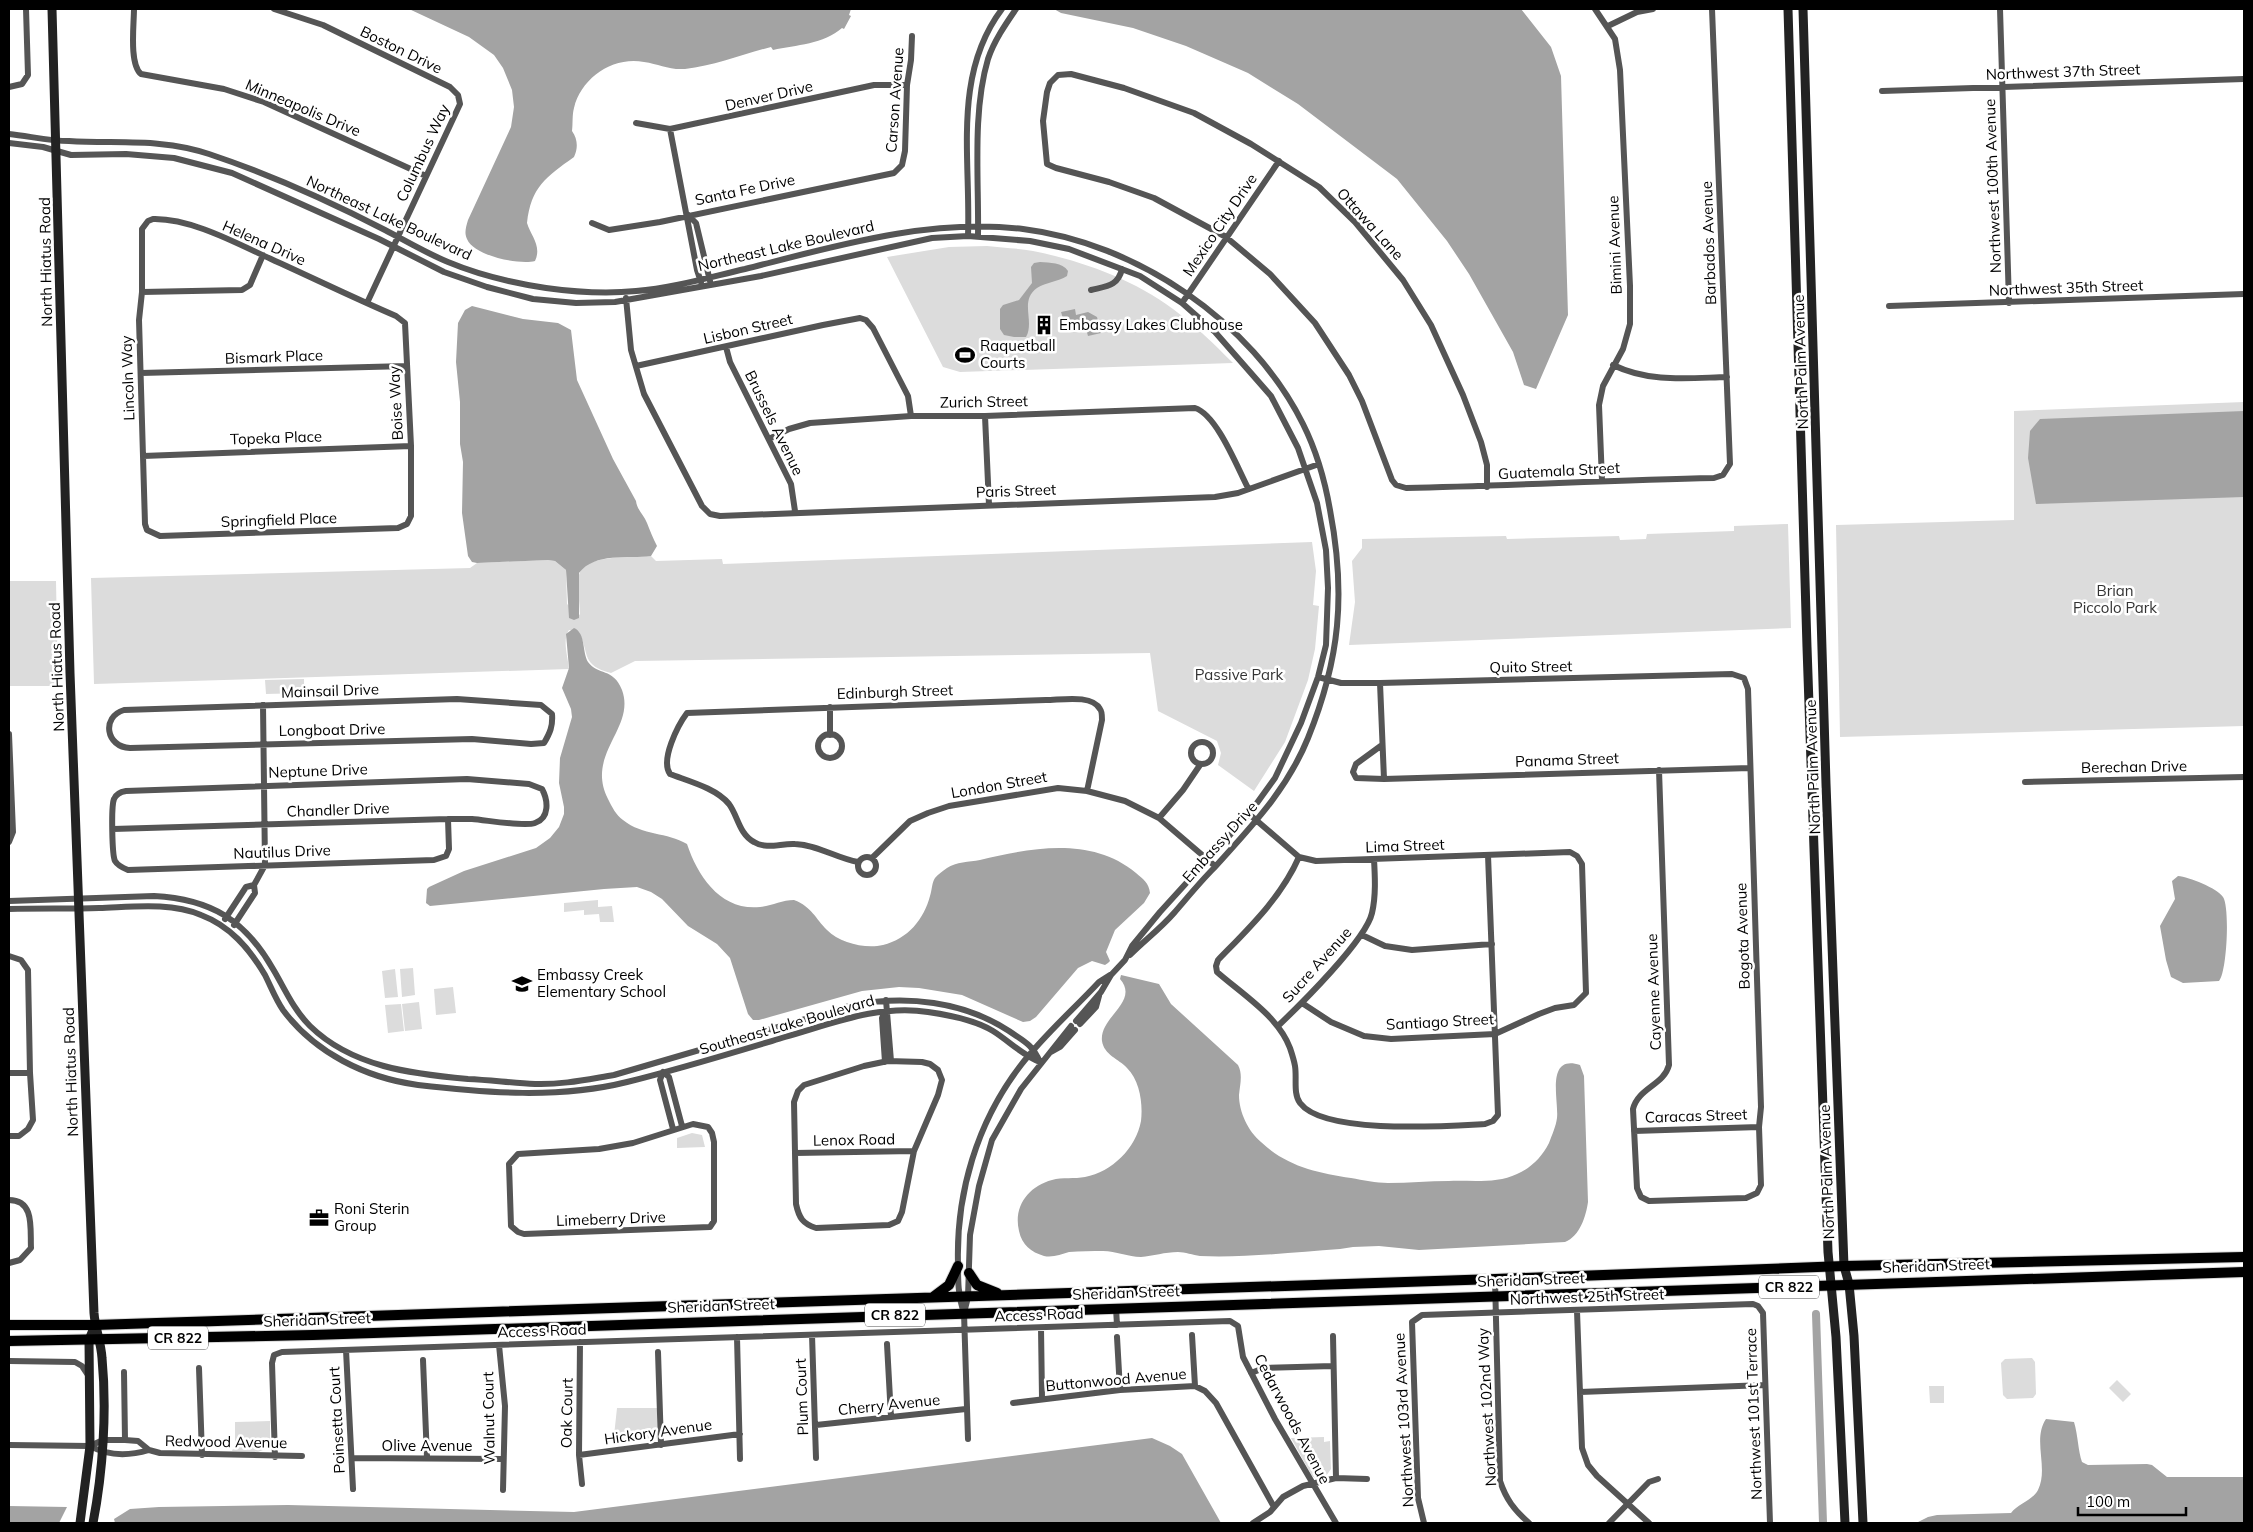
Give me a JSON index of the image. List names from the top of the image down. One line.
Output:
{"streets":{"main road":["North Hiatus Road","North Palm Avenue","Sheridan Street","CR 822"],"street":["Boston Drive","Northwest 37th Street","Denver Drive","Carson Avenue","Minneapolis Drive","Columbus Way","Northwest 100th Avenue","Santa Fe Drive","Northeast Lake Boulevard","Ottawa Lane","Mexico City Drive","Helena Drive","Barbados Avenue","Bimini Avenue","Northwest 35th Street","Lisbon Street","Bismark Place","Lincoln Way","Zurich Street","Boise Way","Brussels Avenue","Topeka Place","Guatemala Street","Paris Street","Springfield Place","Quito Street","Mainsail Drive","Edinburgh Street","Longboat Drive","Panama Street","Berechan Drive","Neptune Drive","London Street","Chandler Drive","Embassy Drive","Lima Street","Nautilus Drive","Bogota Avenue","Sucre Avenue","Cayenne Avenue","Santiago Street","Southeast Lake Boulevard","Caracas Street","Lenox Road","Limeberry Drive","Northwest 25th Street","Access Road","Buttonwood Avenue","Plum Court","Cherry Avenue","Northwest 102nd Way","Oak Court","Northwest 101st Terrace","Walnut Court","Cedarwoods Avenue","Poinsetta Court","Northwest 103rd Avenue","Hickory Avenue","Redwood Avenue","Olive Avenue"]},"crossings":[["Boston Drive","Columbus Way"],["Northwest 37th Street","Northwest 100th Avenue"],["Denver Drive","Carson Avenue"],["Carson Avenue","Santa Fe Drive"],["Minneapolis Drive","Columbus Way"],["Columbus Way","Northeast Lake Boulevard"],["Columbus Way","Helena Drive"],["Columbus Way","Boise Way"],["Northwest 100th Avenue","Northwest 35th Street"],["Northeast Lake Boulevard","North Hiatus Road"],["Northeast Lake Boulevard","Embassy Drive"],["Ottawa Lane","Mexico City Drive"],["Ottawa Lane","Guatemala Street"],["Mexico City Drive","Guatemala Street"],["Mexico City Drive","Embassy Drive"],["Helena Drive","Lincoln Way"],["Helena Drive","Boise Way"],["Barbados Avenue","Guatemala Street"],["Bimini Avenue","Guatemala Street"],["North Hiatus Road","Southeast Lake Boulevard"],["North Hiatus Road","Sheridan Street"],["North Hiatus Road","Redwood Avenue"],["Lisbon Street","Zurich Street"],["Lisbon Street","Brussels Avenue"],["Lisbon Street","Paris Street"],["Bismark Place","Lincoln Way"],["Bismark Place","Boise Way"],["North Palm Avenue","Sheridan Street"],["Lincoln Way","Topeka Place"],["Lincoln Way","Springfield Place"],["Zurich Street","Brussels Avenue"],["Zurich Street","Paris Street"],["Boise Way","Topeka Place"],["Boise Way","Springfield Place"],["Brussels Avenue","Paris Street"],["Paris Street","Embassy Drive"],["Quito Street","Embassy Drive"],["Quito Street","Bogota Avenue"],["Mainsail Drive","Longboat Drive"],["Edinburgh Street","London Street"],["Panama Street","Bogota Avenue"],["Panama Street","Cayenne Avenue"],["Neptune Drive","Chandler Drive"],["Neptune Drive","Nautilus Drive"],["London Street","Embassy Drive"],["Chandler Drive","Nautilus Drive"],["Embassy Drive","Southeast Lake Boulevard"],["Embassy Drive","Sheridan Street"],["Lima Street","Sucre Avenue"],["Lima Street","Santiago Street"],["Bogota Avenue","Cayenne Avenue"],["Bogota Avenue","Caracas Street"],["Sucre Avenue","Santiago Street"],["Cayenne Avenue","Caracas Street"],["Sheridan Street","Northwest 102nd Way"],["Northwest 25th Street","Northwest 102nd Way"],["Northwest 25th Street","Northwest 101st Terrace"],["Northwest 25th Street","Northwest 103rd Avenue"],["Access Road","Plum Court"],["Access Road","Oak Court"],["Access Road","Walnut Court"],["Access Road","Cedarwoods Avenue"],["Access Road","Poinsetta Court"],["Access Road","Redwood Avenue"],["Plum Court","Cherry Avenue"],["Oak Court","Hickory Avenue"],["Walnut Court","Olive Avenue"],["Poinsetta Court","Olive Avenue"]],"parks":["Brian Piccolo Park","Passive Park"],"places":{"building":["Embassy Lakes Clubhouse"],"sports":["Raquetball Courts"],"school or university":["Embassy Creek Elementary School"],"office":["Roni Sterin Group"]},"scale_bar":"100 m"}
